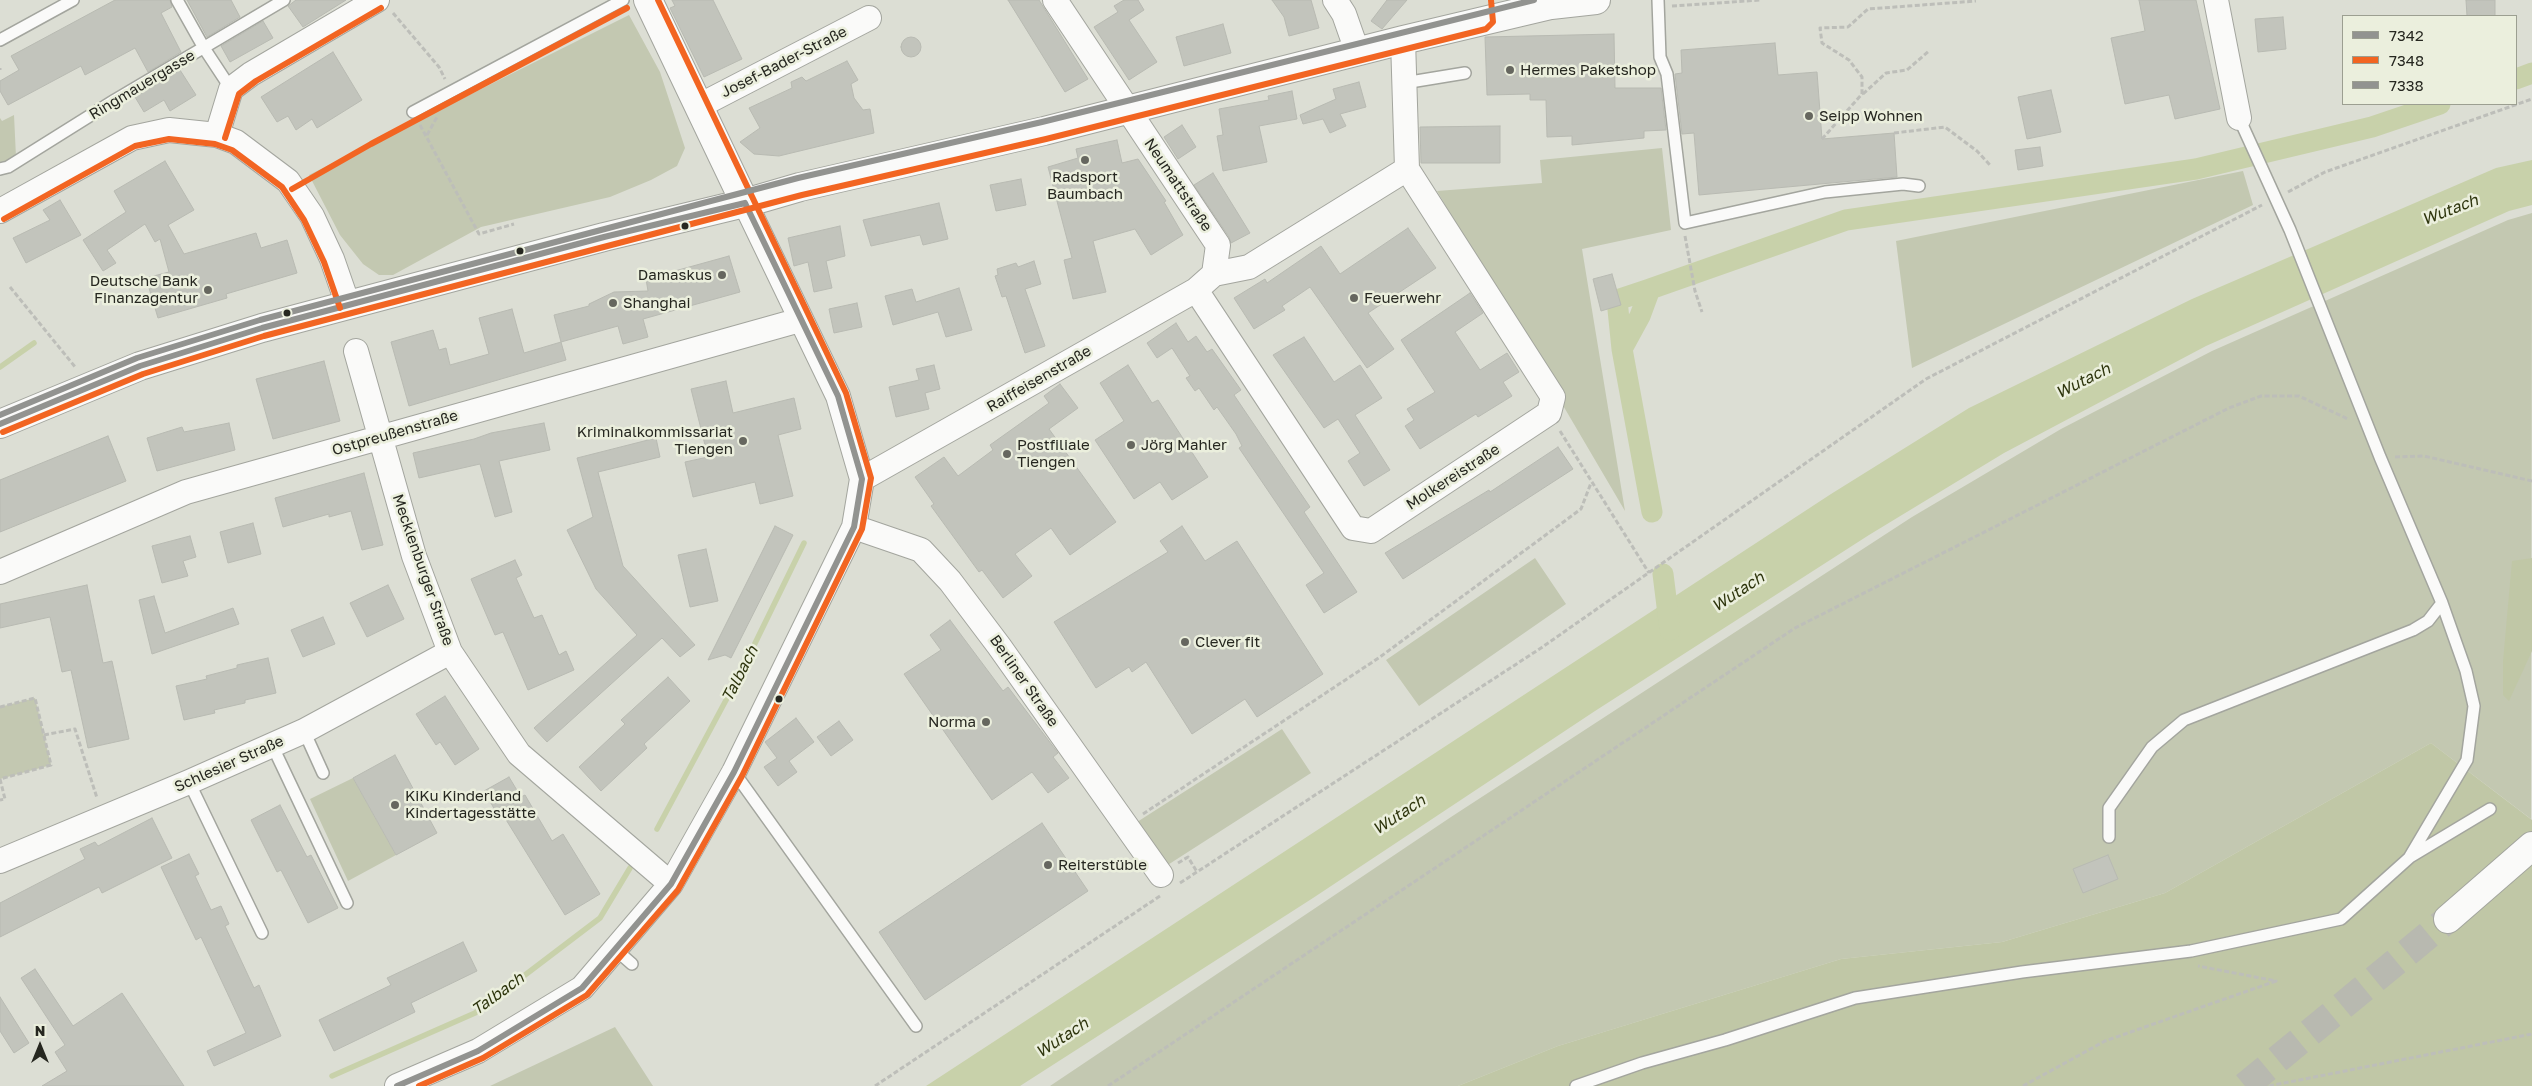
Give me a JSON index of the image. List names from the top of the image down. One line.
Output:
{"streets":{"street":["Josef-Bader-Straße","Neumattstraße","Raiffeisenstraße","Ostpreußenstraße","Molkereistraße","Mecklenburger Straße","Berliner Straße","Schlesier Straße"],"lane":["Ringmauergasse"]},"crossings":[["Neumattstraße","Raiffeisenstraße"],["Raiffeisenstraße","Molkereistraße"],["Ostpreußenstraße","Mecklenburger Straße"],["Mecklenburger Straße","Schlesier Straße"]],"water":["Wutach","Talbach"],"places":["Hermes Paketshop","Seipp Wohnen","Radsport Baumbach","Damaskus","Deutsche Bank Finanzagentur","Feuerwehr","Shanghai","Kriminalkommissariat Tiengen","Jörg Mahler","Postfiliale Tiengen","Clever fit","Norma","KiKu Kinderland Kindertagesstätte","Reiterstüble"],"lines":["transit line 7348","transit line 7338","transit line 7342"],"legend":["7342","7348","7338"],"north":"top"}
